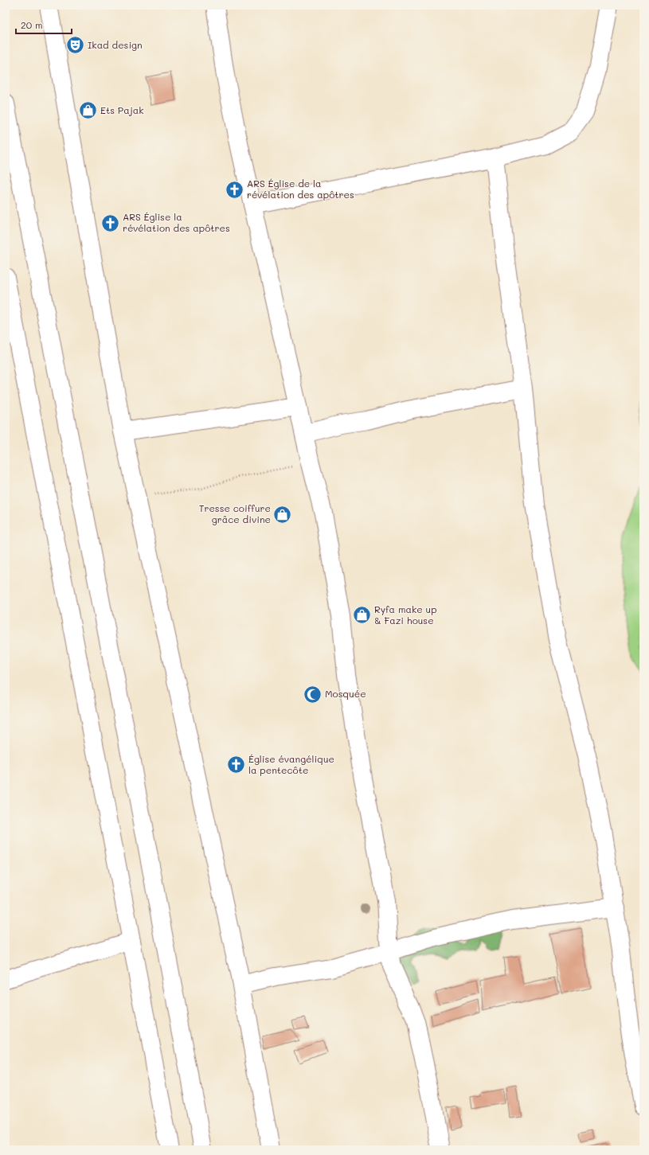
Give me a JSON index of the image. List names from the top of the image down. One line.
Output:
{"places":{"theatre":["Ikad design"],"shop":["Ets Pajak","Tresse coiffure grâce divine","Ryfa make up & Fazi house"],"church":["ARS Église de la révélation des apôtres","ARS Église la révélation des apôtres","Église évangélique la pentecôte"],"mosque":["Mosquée"]},"scale_bar":"20 m"}
